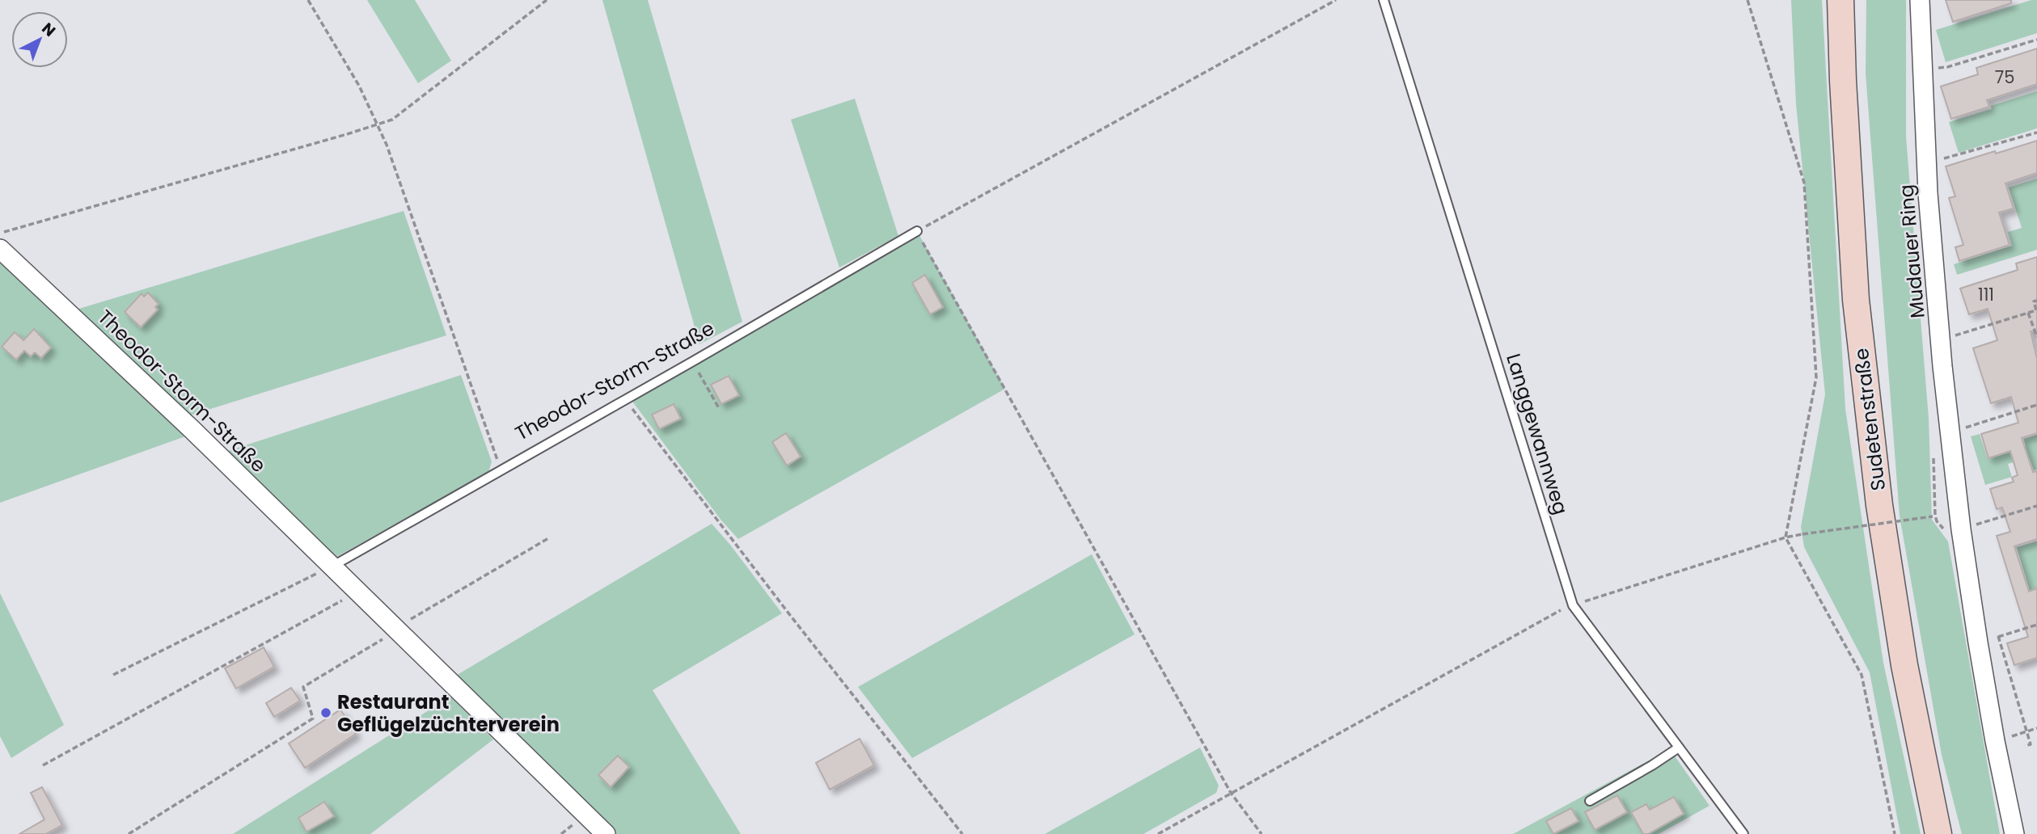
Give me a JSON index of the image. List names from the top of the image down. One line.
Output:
{"streets":{"main road":["Sudetenstraße"],"street":["Mudauer Ring","Theodor-Storm-Straße"],"lane":["Langgewannweg"]},"places":["Restaurant Geflügelzüchterverein"],"house_numbers":["75","111"],"north":"top right"}
